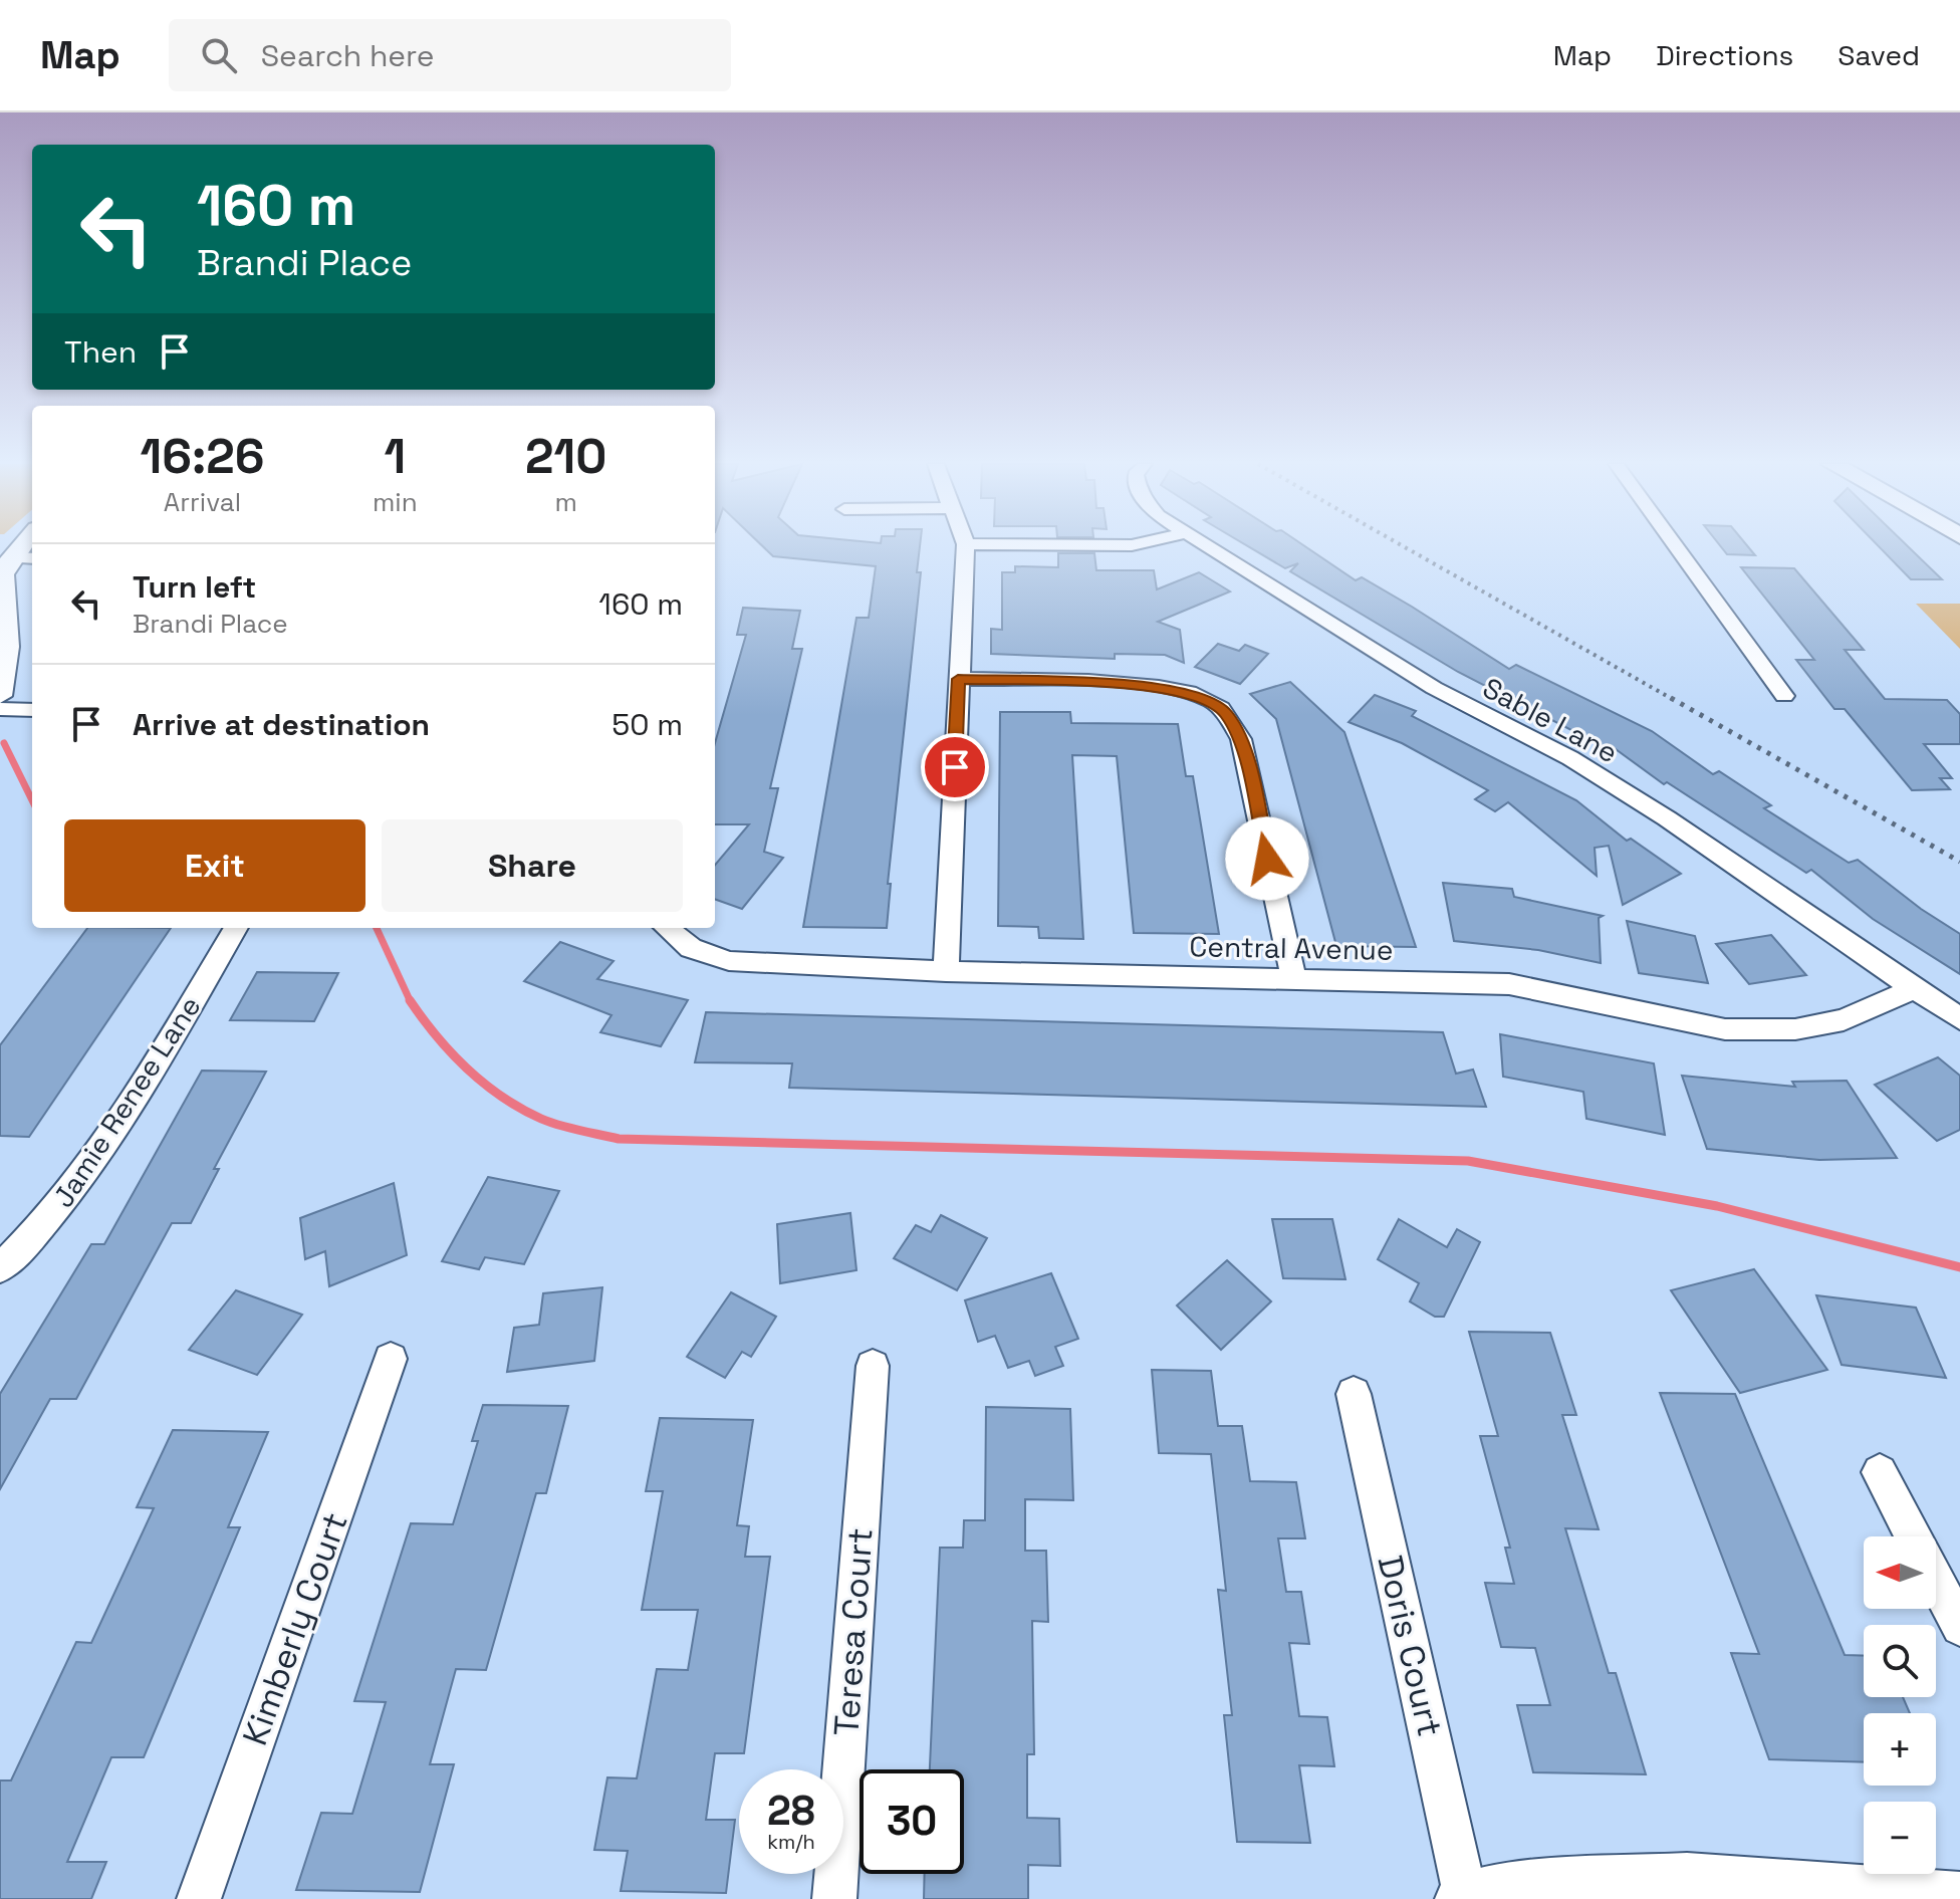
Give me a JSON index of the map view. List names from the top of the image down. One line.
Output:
{"streets":{"street":["Sable Lane","Central Avenue","Jamie Renee Lane","Kimberly Court","Teresa Court","Doris Court"]},"crossings":[["Sable Lane","Central Avenue"]],"north":"left","page":{"header":"Map","search":"Search here","nav":["Map","Directions","Saved"],"turn":["160 m","Brandi Place"],"then":"Then","eta":["16:26","Arrival","1","min","210","m"],"list":[{"name":"Turn left","note":"Brandi Place","value":"160 m"},{"name":"Arrive at destination","value":"50 m"}],"buttons":["Exit","Share"],"map_buttons":["+","−"],"speed":"28 km/h","limit":"30"}}
